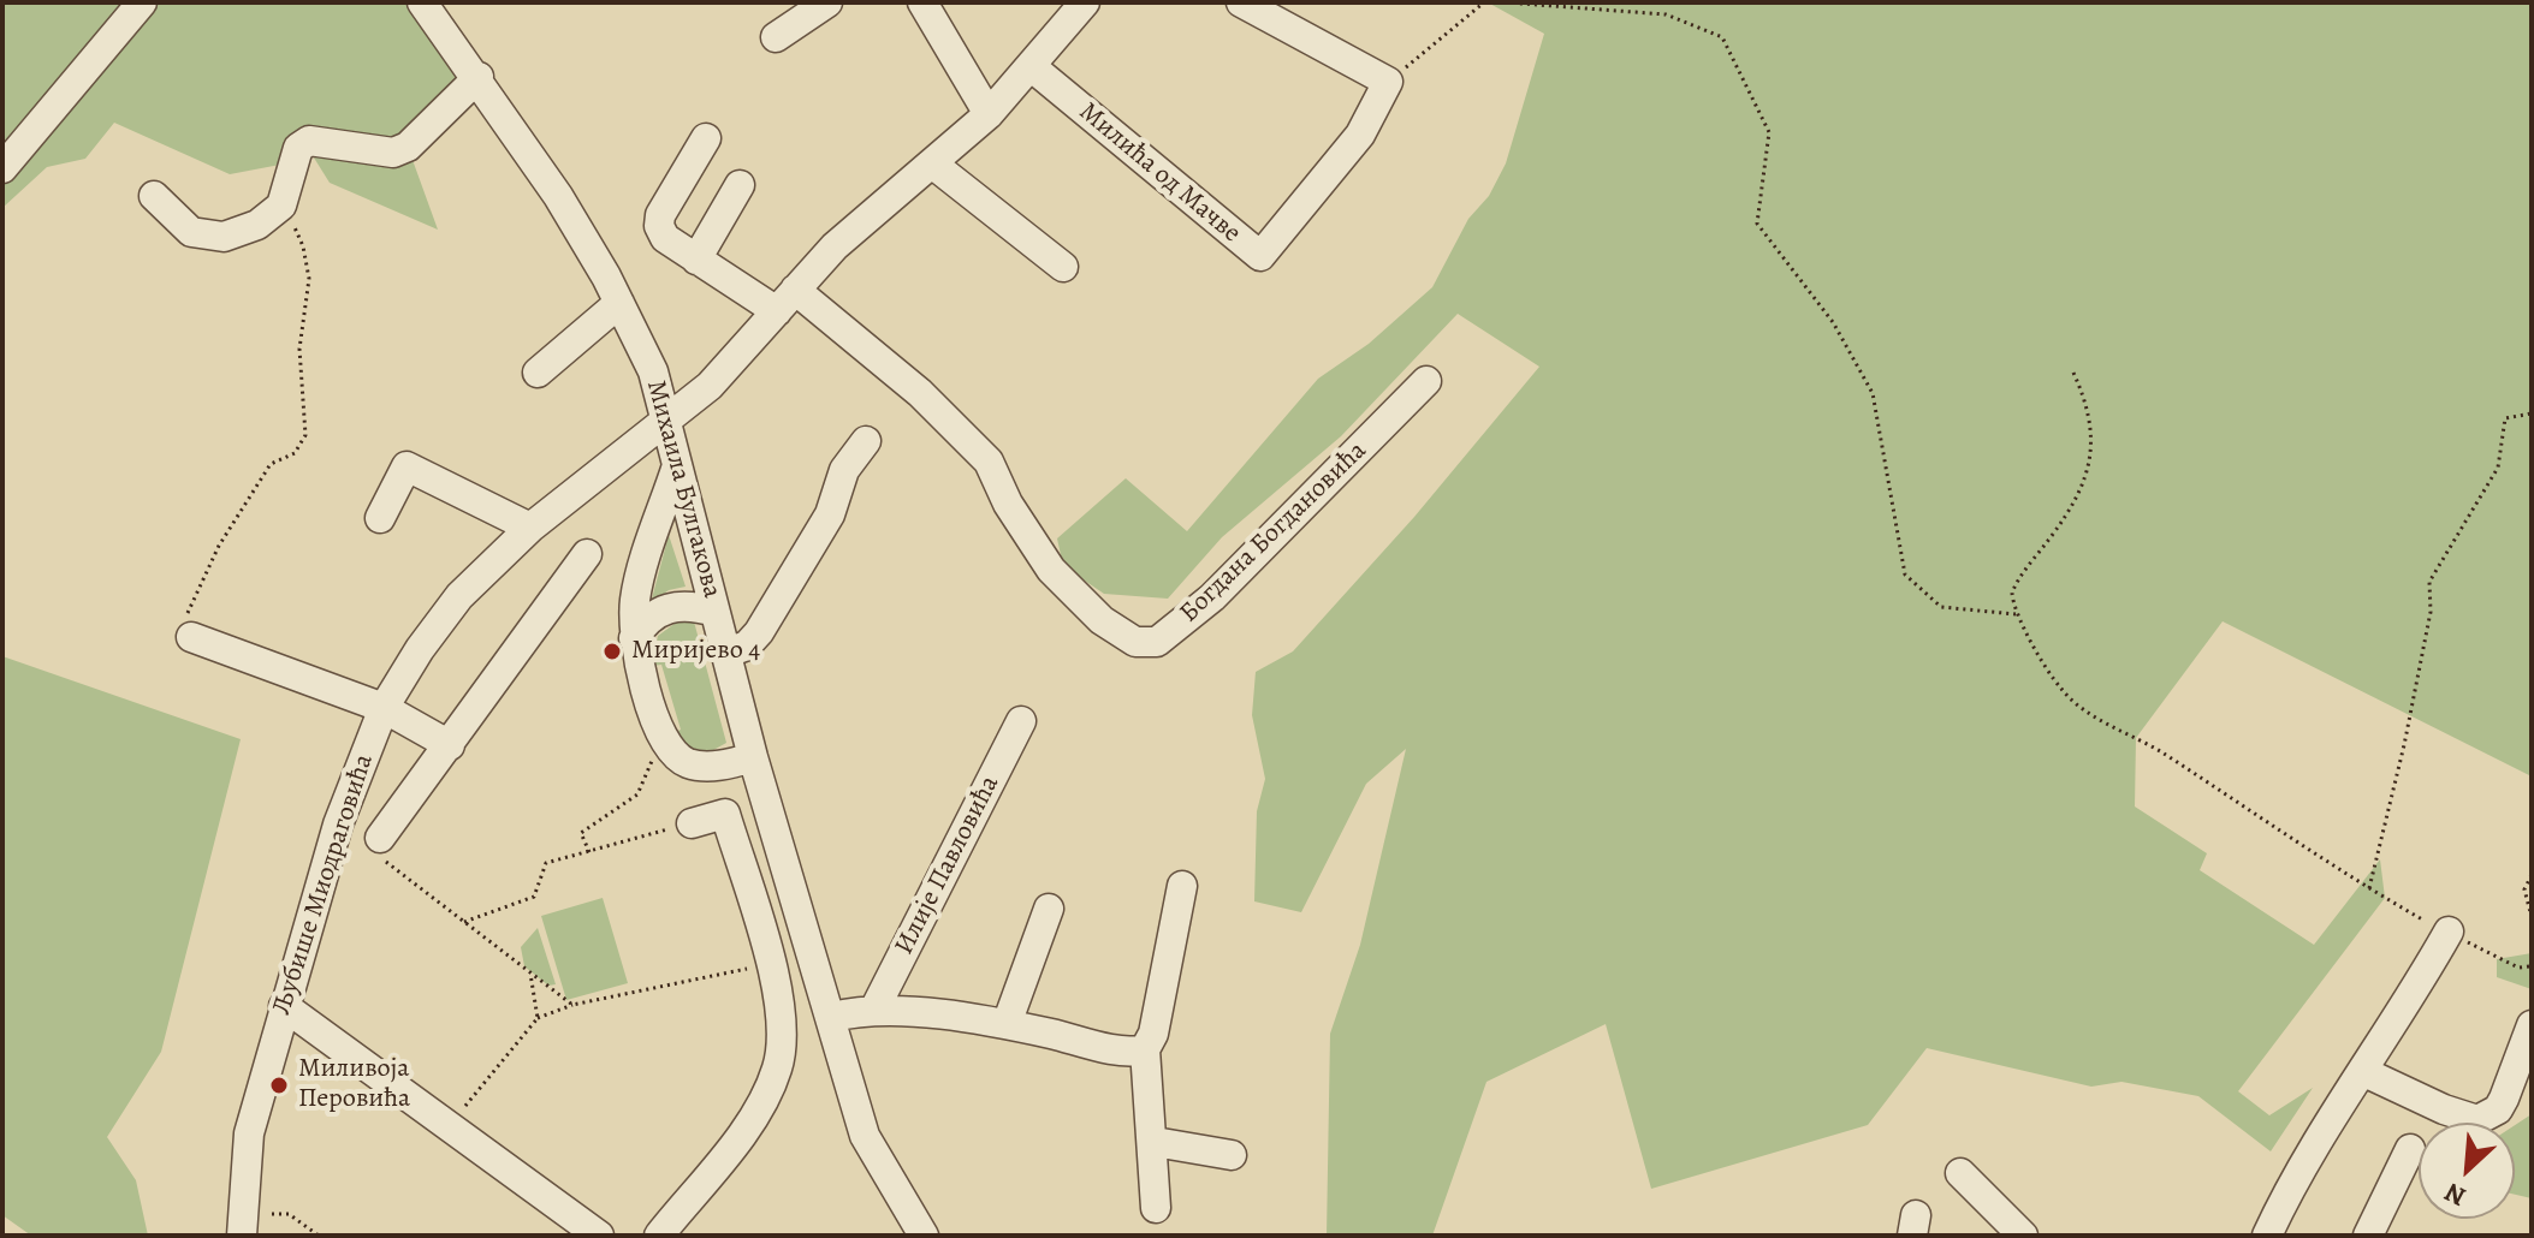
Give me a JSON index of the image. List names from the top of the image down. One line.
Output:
{"streets":{"street":["Милића од Мачве","Михаила Булгакова","Богдана Богдановића","Илије Павловића","Љубише Миодраговића"]},"crossings":[["Михаила Булгакова","Љубише Миодраговића"]],"places":["Миријево 4","Миливоја Перовића"],"north":"bottom left"}
